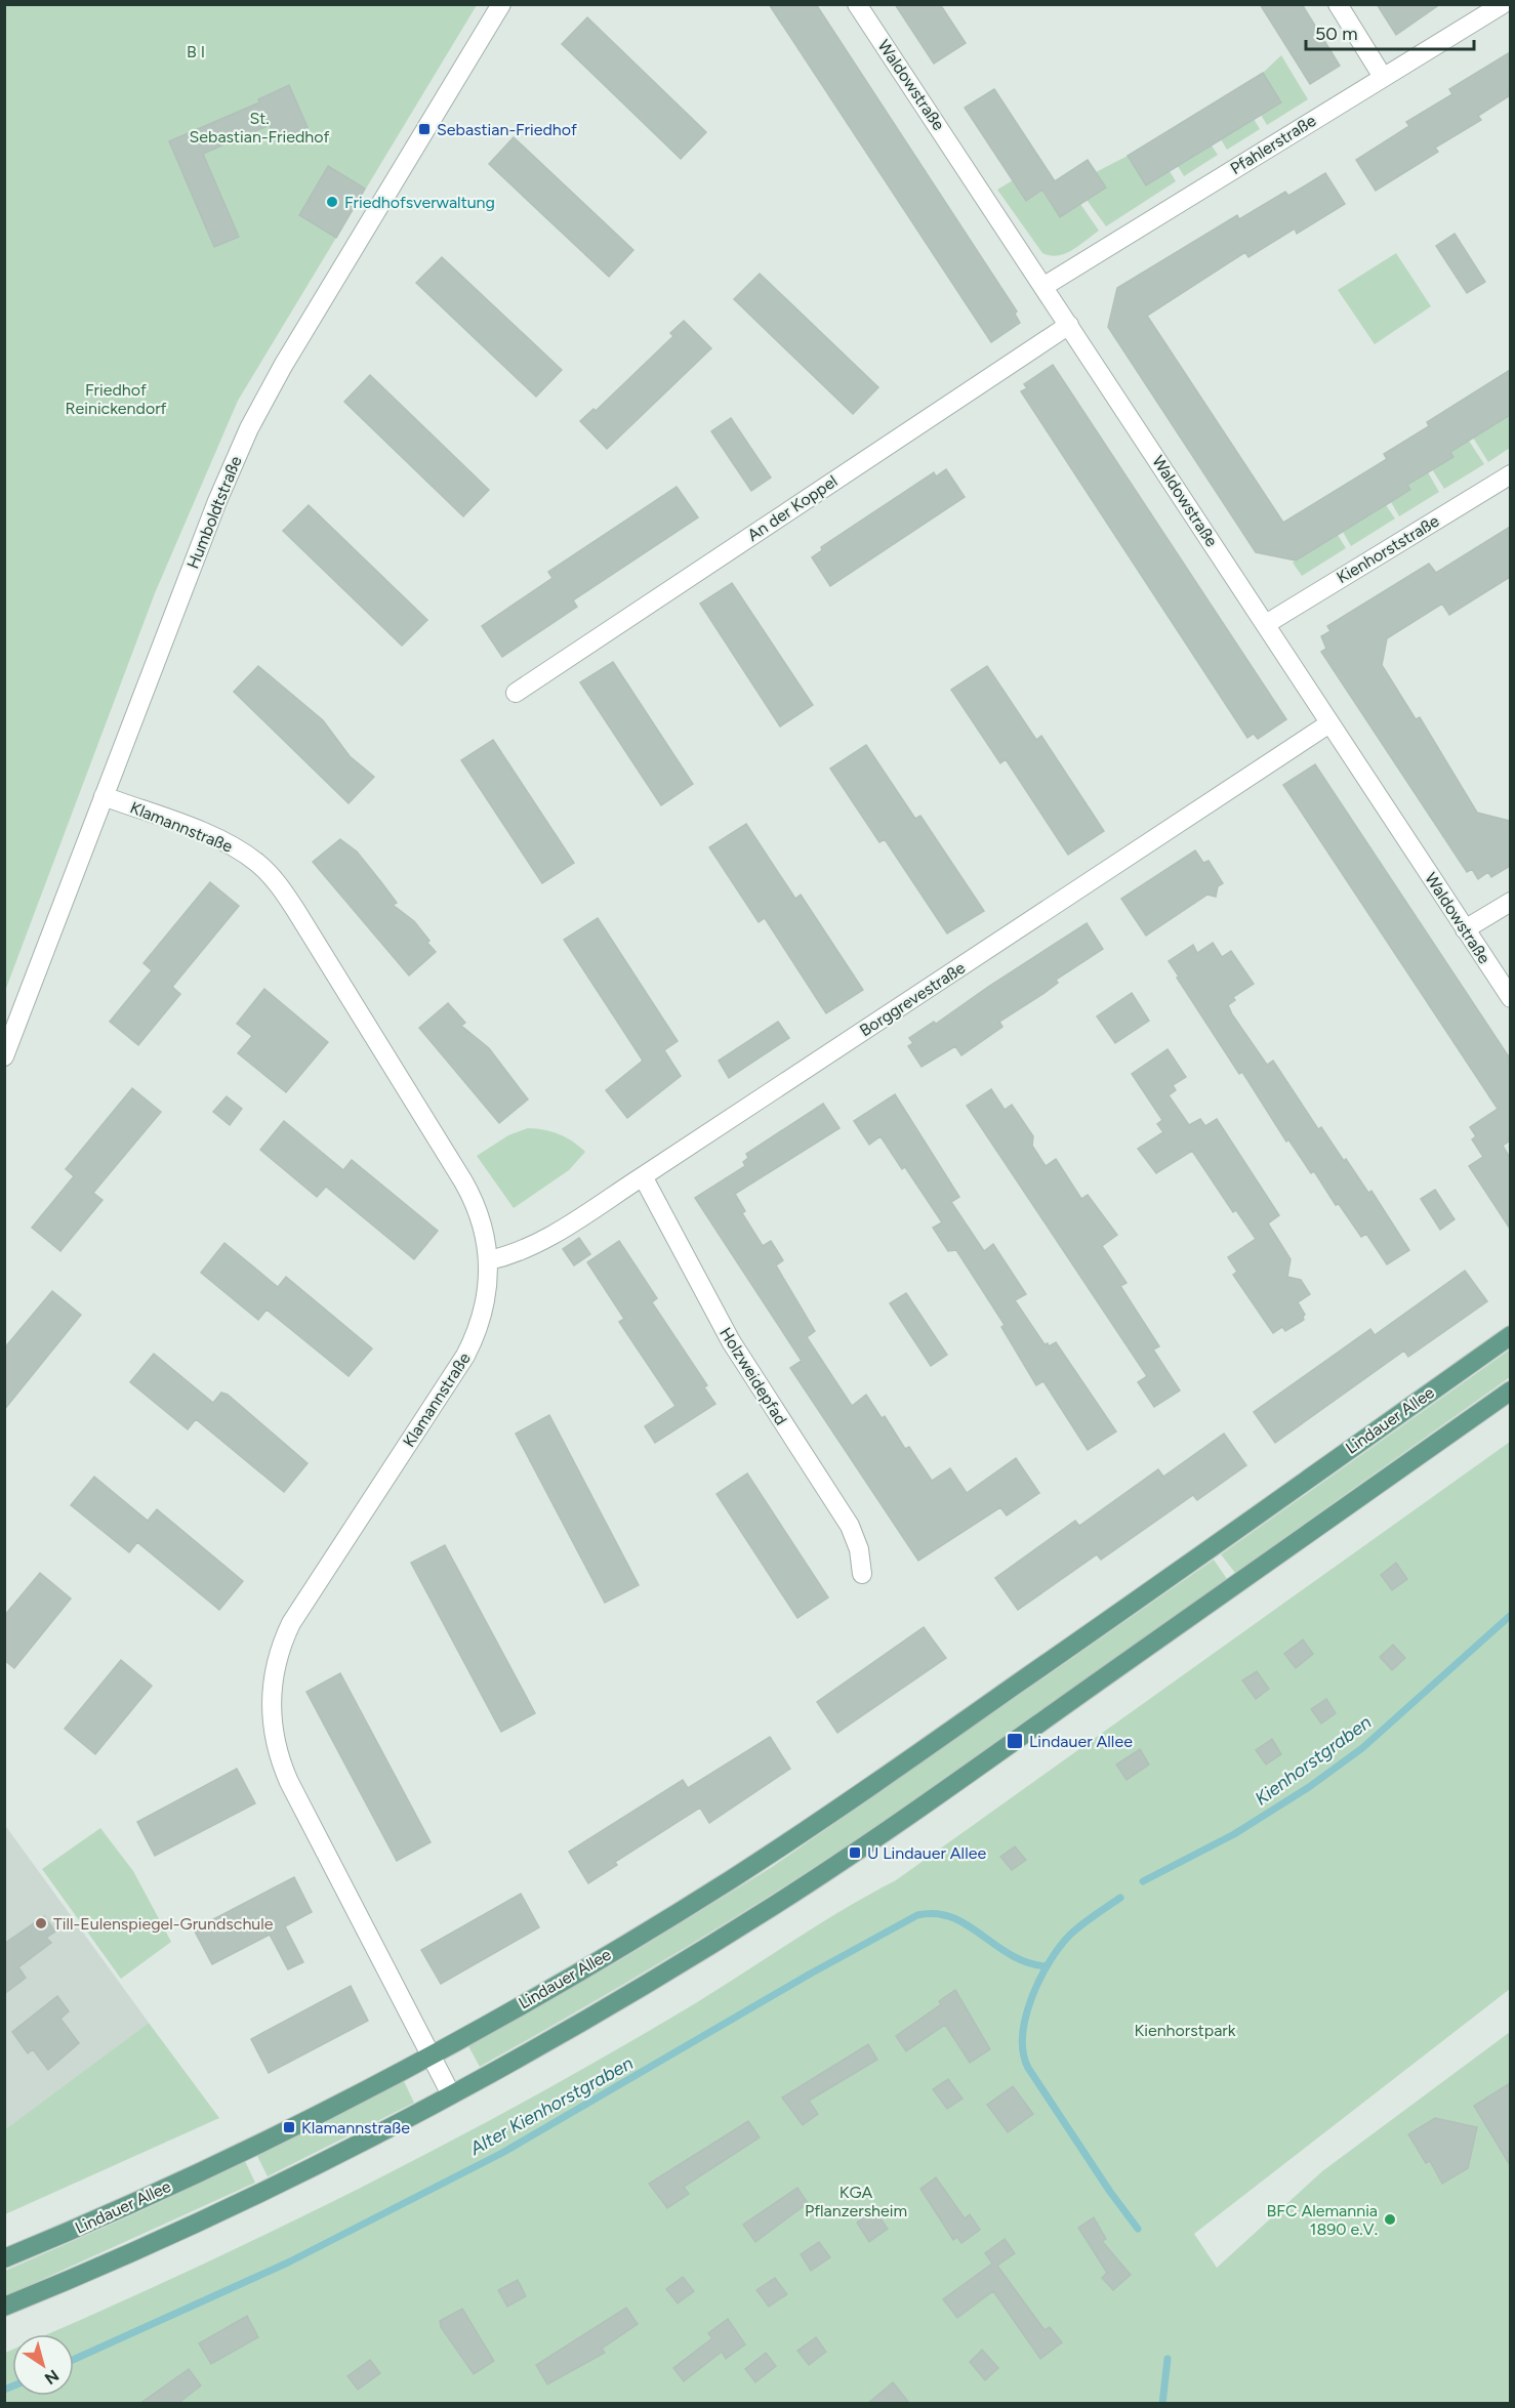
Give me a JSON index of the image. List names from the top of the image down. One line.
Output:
{"streets":{"main road":["Lindauer Allee"],"street":["Waldowstraße","Pfahlerstraße","An der Koppel","Humboldtstraße","Kienhorststraße","Klamannstraße","Borggrevestraße","Holzweidepfad"]},"crossings":[["Waldowstraße","Pfahlerstraße"],["Waldowstraße","An der Koppel"],["Waldowstraße","Kienhorststraße"],["Waldowstraße","Borggrevestraße"],["Humboldtstraße","Klamannstraße"],["Klamannstraße","Borggrevestraße"],["Klamannstraße","Lindauer Allee"],["Borggrevestraße","Holzweidepfad"]],"water":["Kienhorstgraben","Alter Kienhorstgraben"],"parks":["B I","St. Sebastian-Friedhof","Friedhof Reinickendorf","Kienhorstpark","KGA Pflanzersheim"],"places":{"transit":["Sebastian-Friedhof","Lindauer Allee","U Lindauer Allee","Klamannstraße"],"other":["Friedhofsverwaltung","Till-Eulenspiegel-Grundschule","BFC Alemannia 1890 e.V."]},"scale_bar":"50 m","north":"bottom right"}
